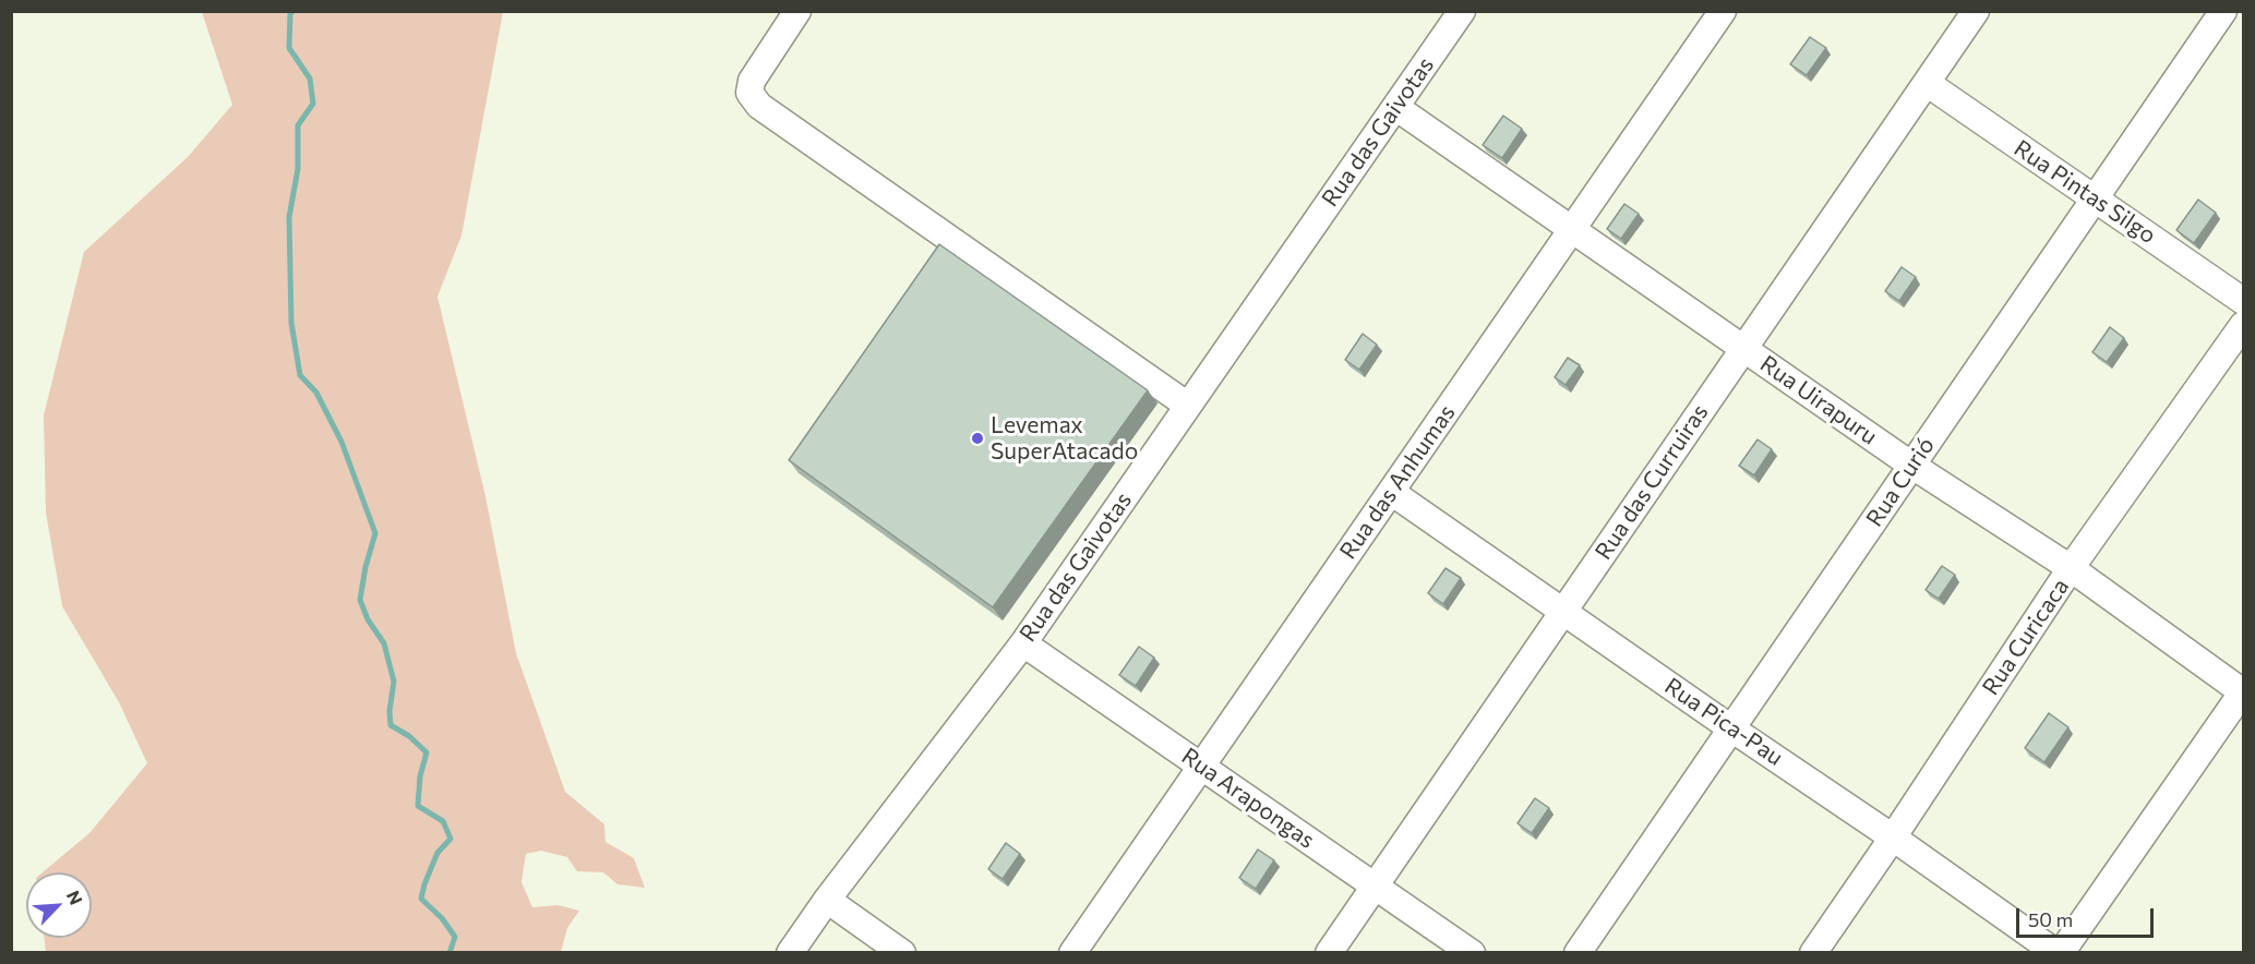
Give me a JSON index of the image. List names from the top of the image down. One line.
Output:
{"streets":{"street":["Rua das Gaivotas","Rua Pintas Silgo","Rua Uirapuru","Rua das Anhumas","Rua das Curruiras","Rua Curió","Rua Curicaca","Rua Pica-Pau","Rua Arapongas"]},"crossings":[["Rua das Gaivotas","Rua Uirapuru"],["Rua das Gaivotas","Rua Arapongas"],["Rua Pintas Silgo","Rua das Curruiras"],["Rua Pintas Silgo","Rua Curió"],["Rua Uirapuru","Rua das Anhumas"],["Rua Uirapuru","Rua das Curruiras"],["Rua Uirapuru","Rua Curió"],["Rua Uirapuru","Rua Curicaca"],["Rua das Anhumas","Rua Pica-Pau"],["Rua das Anhumas","Rua Arapongas"],["Rua das Curruiras","Rua Pica-Pau"],["Rua das Curruiras","Rua Arapongas"],["Rua Curió","Rua Pica-Pau"],["Rua Curicaca","Rua Pica-Pau"]],"places":["Levemax SuperAtacado"],"scale_bar":"50 m","north":"top right"}
